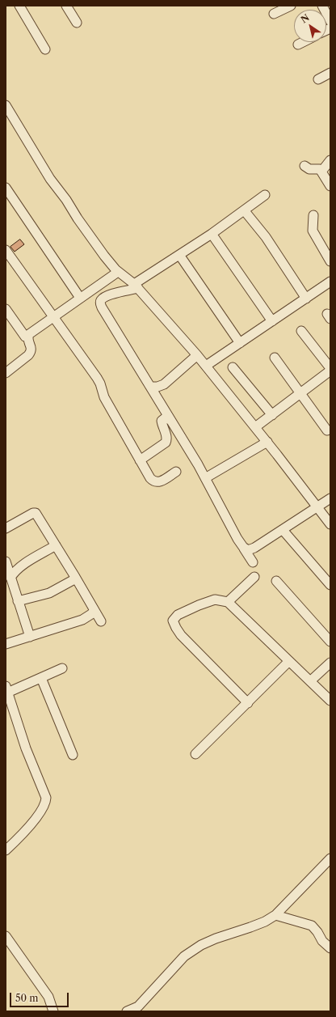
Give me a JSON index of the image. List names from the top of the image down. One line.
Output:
{"scale_bar":"50 m","north":"top left"}
